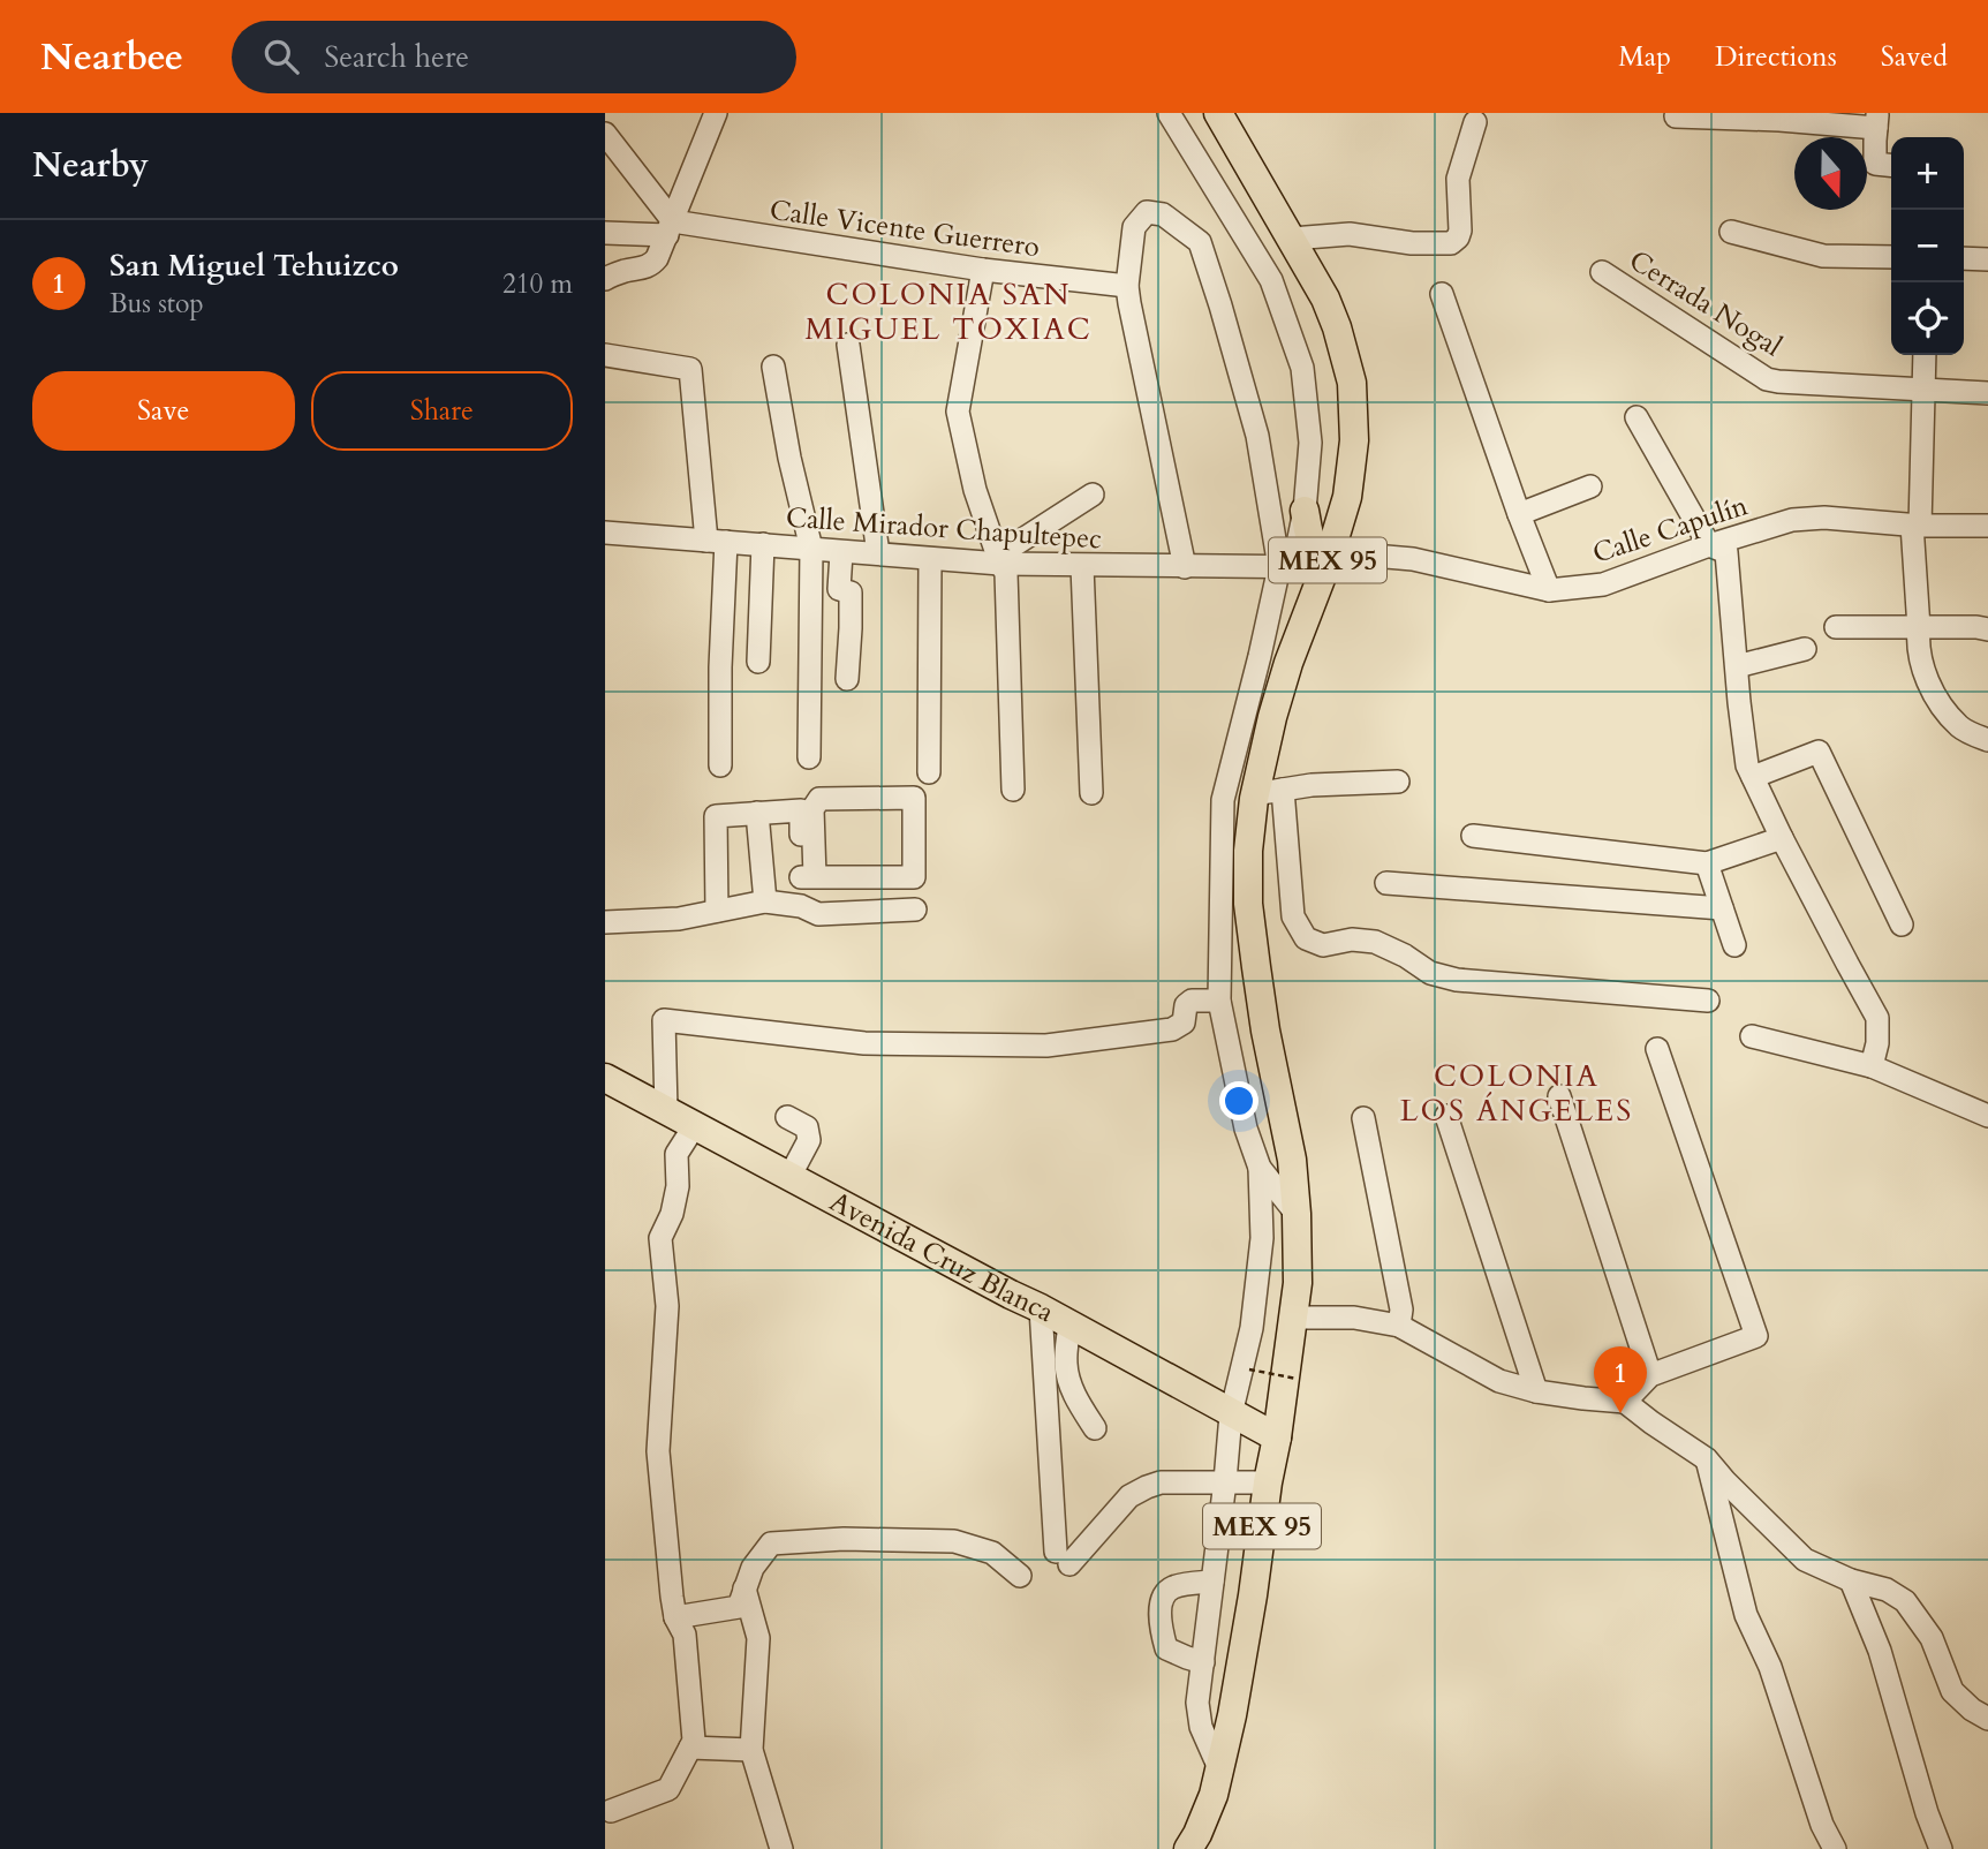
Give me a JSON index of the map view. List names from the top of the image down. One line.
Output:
{"streets":{"main road":["MEX 95","Avenida Cruz Blanca"],"street":["Calle Vicente Guerrero","Cerrada Nogal","Calle Mirador Chapultepec","Calle Capulín"]},"crossings":[["Calle Mirador Chapultepec","Calle Capulín"],["Calle Capulín","MEX 95"],["MEX 95","Avenida Cruz Blanca"]],"districts":["COLONIA SAN MIGUEL TOXIAC","COLONIA LOS ÁNGELES"],"north":"bottom","page":{"header":"Nearbee","search":"Search here","nav":["Map","Directions","Saved"],"heading":"Nearby","map_buttons":["+","−"],"list":[{"mark":"1","name":"San Miguel Tehuizco","note":"Bus stop","value":"210 m"}],"buttons":["Save","Share"],"pins":"1"}}
